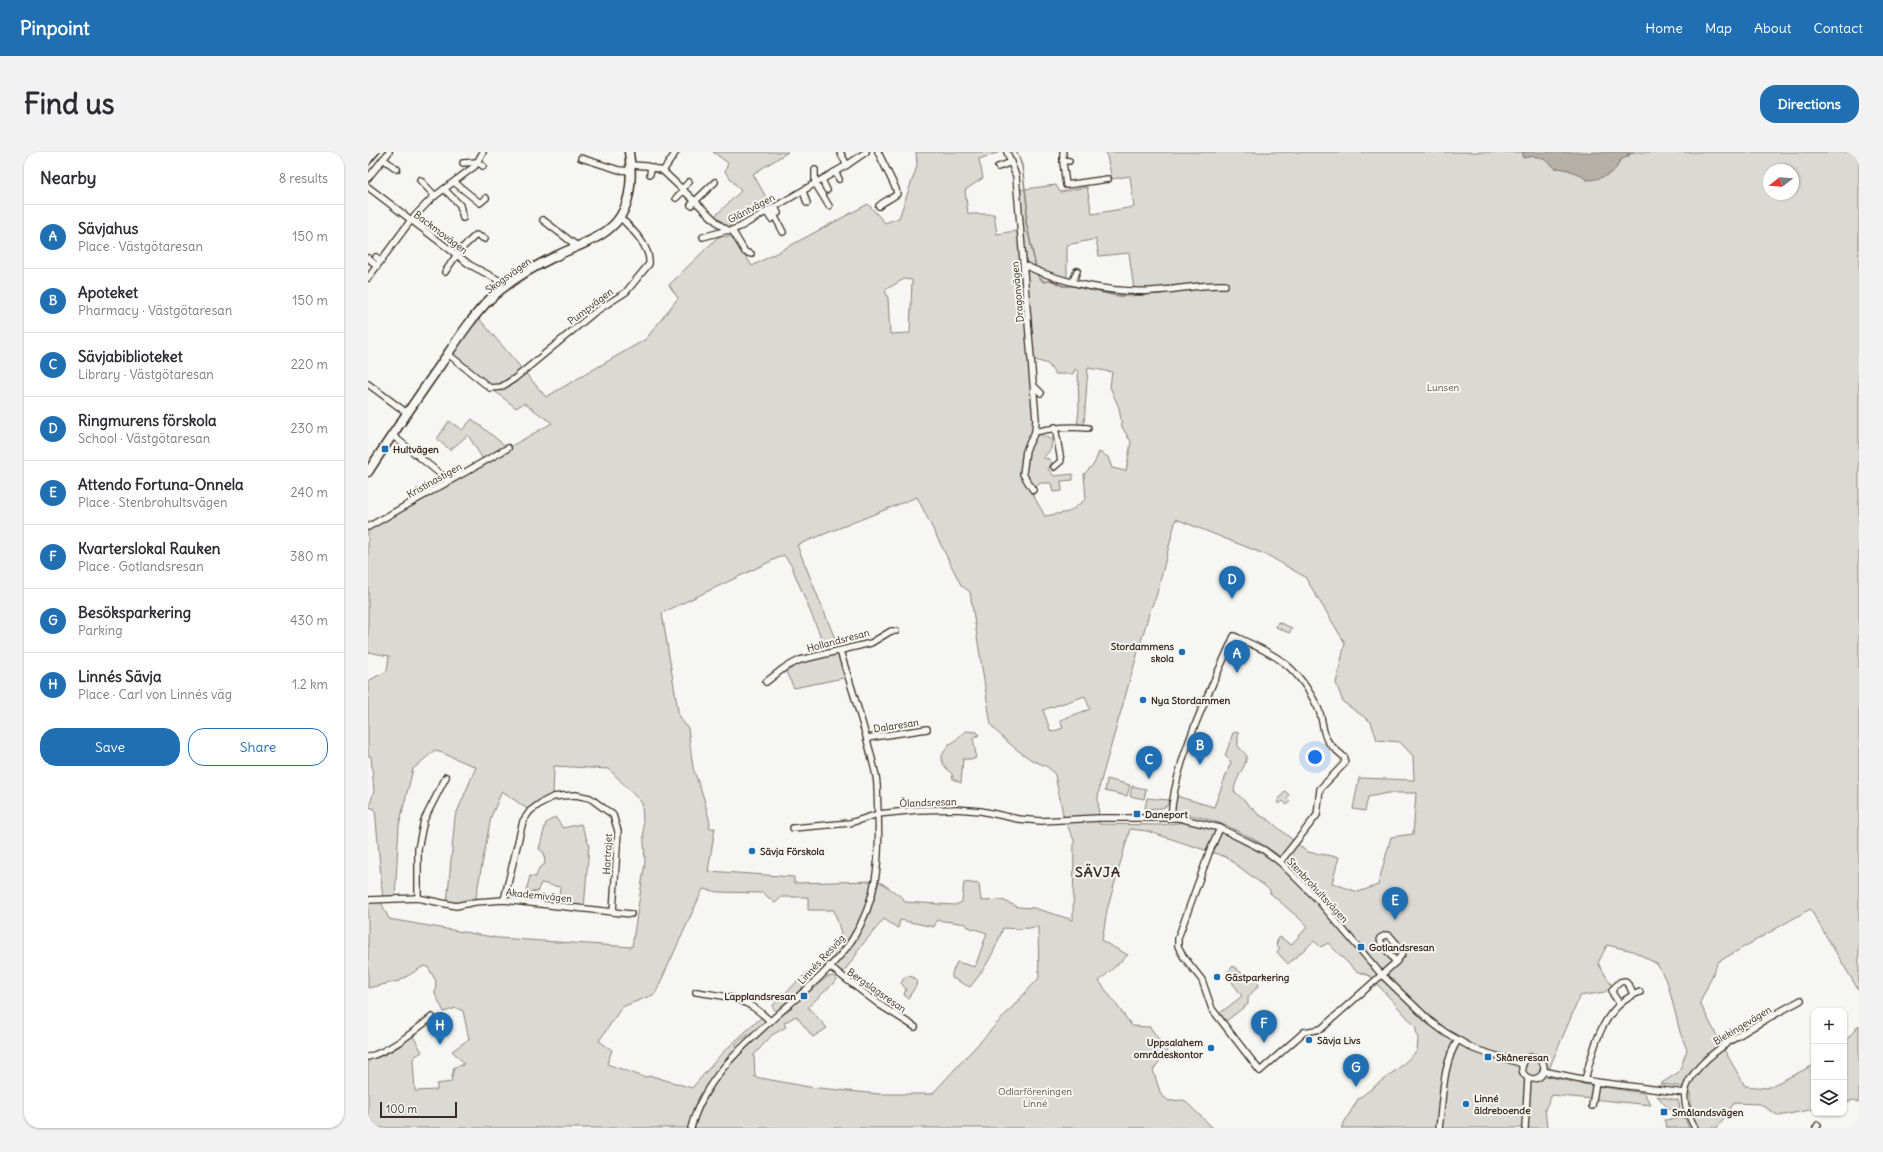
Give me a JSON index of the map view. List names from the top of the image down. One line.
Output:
{"streets":{"street":["Gläntvägen","Backmovägen","Skogsvägen","Dragonvägen","Pumpvägen","Kristinastigen","Hollandsresan","Dalaresan","Ölandsresan","Hartrajet","Stenbrohultsvägen","Akademivägen","Linnés Resväg","Bergslagsresan","Blekingevägen"]},"crossings":[["Gläntvägen","Skogsvägen"],["Backmovägen","Skogsvägen"],["Skogsvägen","Pumpvägen"],["Hollandsresan","Linnés Resväg"],["Dalaresan","Linnés Resväg"],["Ölandsresan","Stenbrohultsvägen"],["Ölandsresan","Linnés Resväg"],["Hartrajet","Akademivägen"],["Linnés Resväg","Bergslagsresan"]],"districts":["SÄVJA"],"parks":["Lunsen","Odlarföreningen Linné"],"places":{"transit":["Hultvägen","Daneport","Gotlandsresan","Lapplandsresan","Skåneresan","Smålandsvägen"],"other":["Stordammens skola","Nya Stordammen","Sävja Förskola","Gästparkering","Sävja Livs","Uppsalahem områdeskontor","Linné äldreboende"]},"scale_bar":"100 m","north":"left","page":{"header":"Pinpoint","nav":["Home","Map","About","Contact"],"buttons":["Directions",["Save","Share"]],"title":"Find us","heading":["Nearby","8 results"],"list":[{"mark":"A","name":"Sävjahus","note":"Place · Västgötaresan","value":"150 m"},{"mark":"B","name":"Apoteket","note":"Pharmacy · Västgötaresan","value":"150 m"},{"mark":"C","name":"Sävjabiblioteket","note":"Library · Västgötaresan","value":"220 m"},{"mark":"D","name":"Ringmurens förskola","note":"School · Västgötaresan","value":"230 m"},{"mark":"E","name":"Attendo Fortuna-Onnela","note":"Place · Stenbrohultsvägen","value":"240 m"},{"mark":"F","name":"Kvarterslokal Rauken","note":"Place · Gotlandsresan","value":"380 m"},{"mark":"G","name":"Besöksparkering","note":"Parking","value":"430 m"},{"mark":"H","name":"Linnés Sävja","note":"Place · Carl von Linnés väg","value":"1.2 km"}],"pins":["D","A","B","C","E","F","H","G"],"map_buttons":["+","−"],"scale":"100 m"}}
